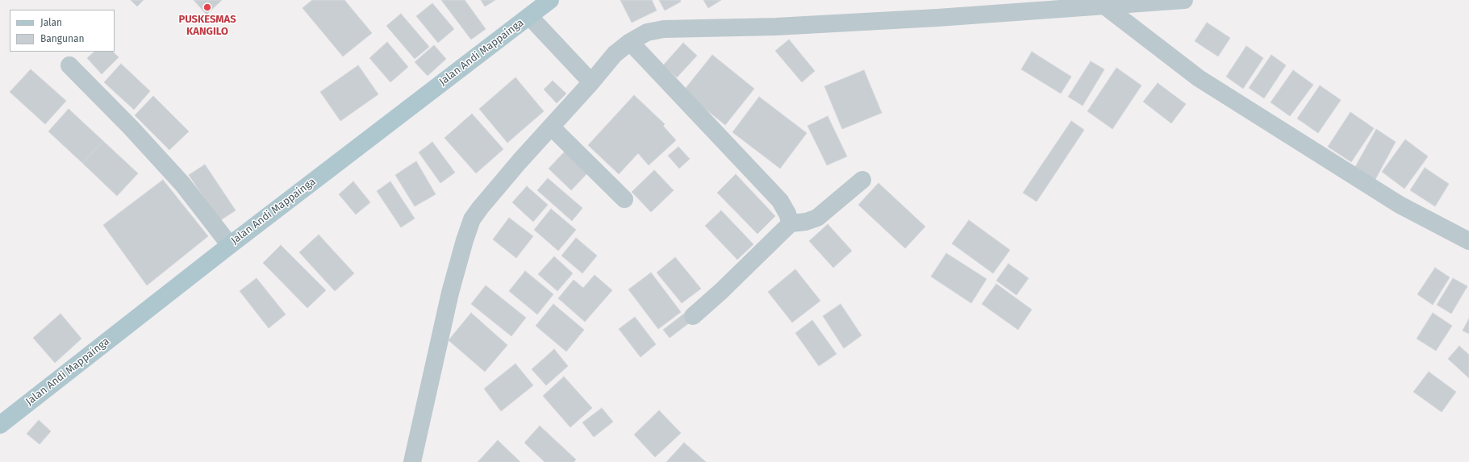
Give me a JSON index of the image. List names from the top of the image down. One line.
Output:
{"streets":{"main road":["Jalan Andi Mappainga"]},"places":["PUSKESMAS KANGILO"],"legend":["Jalan","Bangunan"]}
